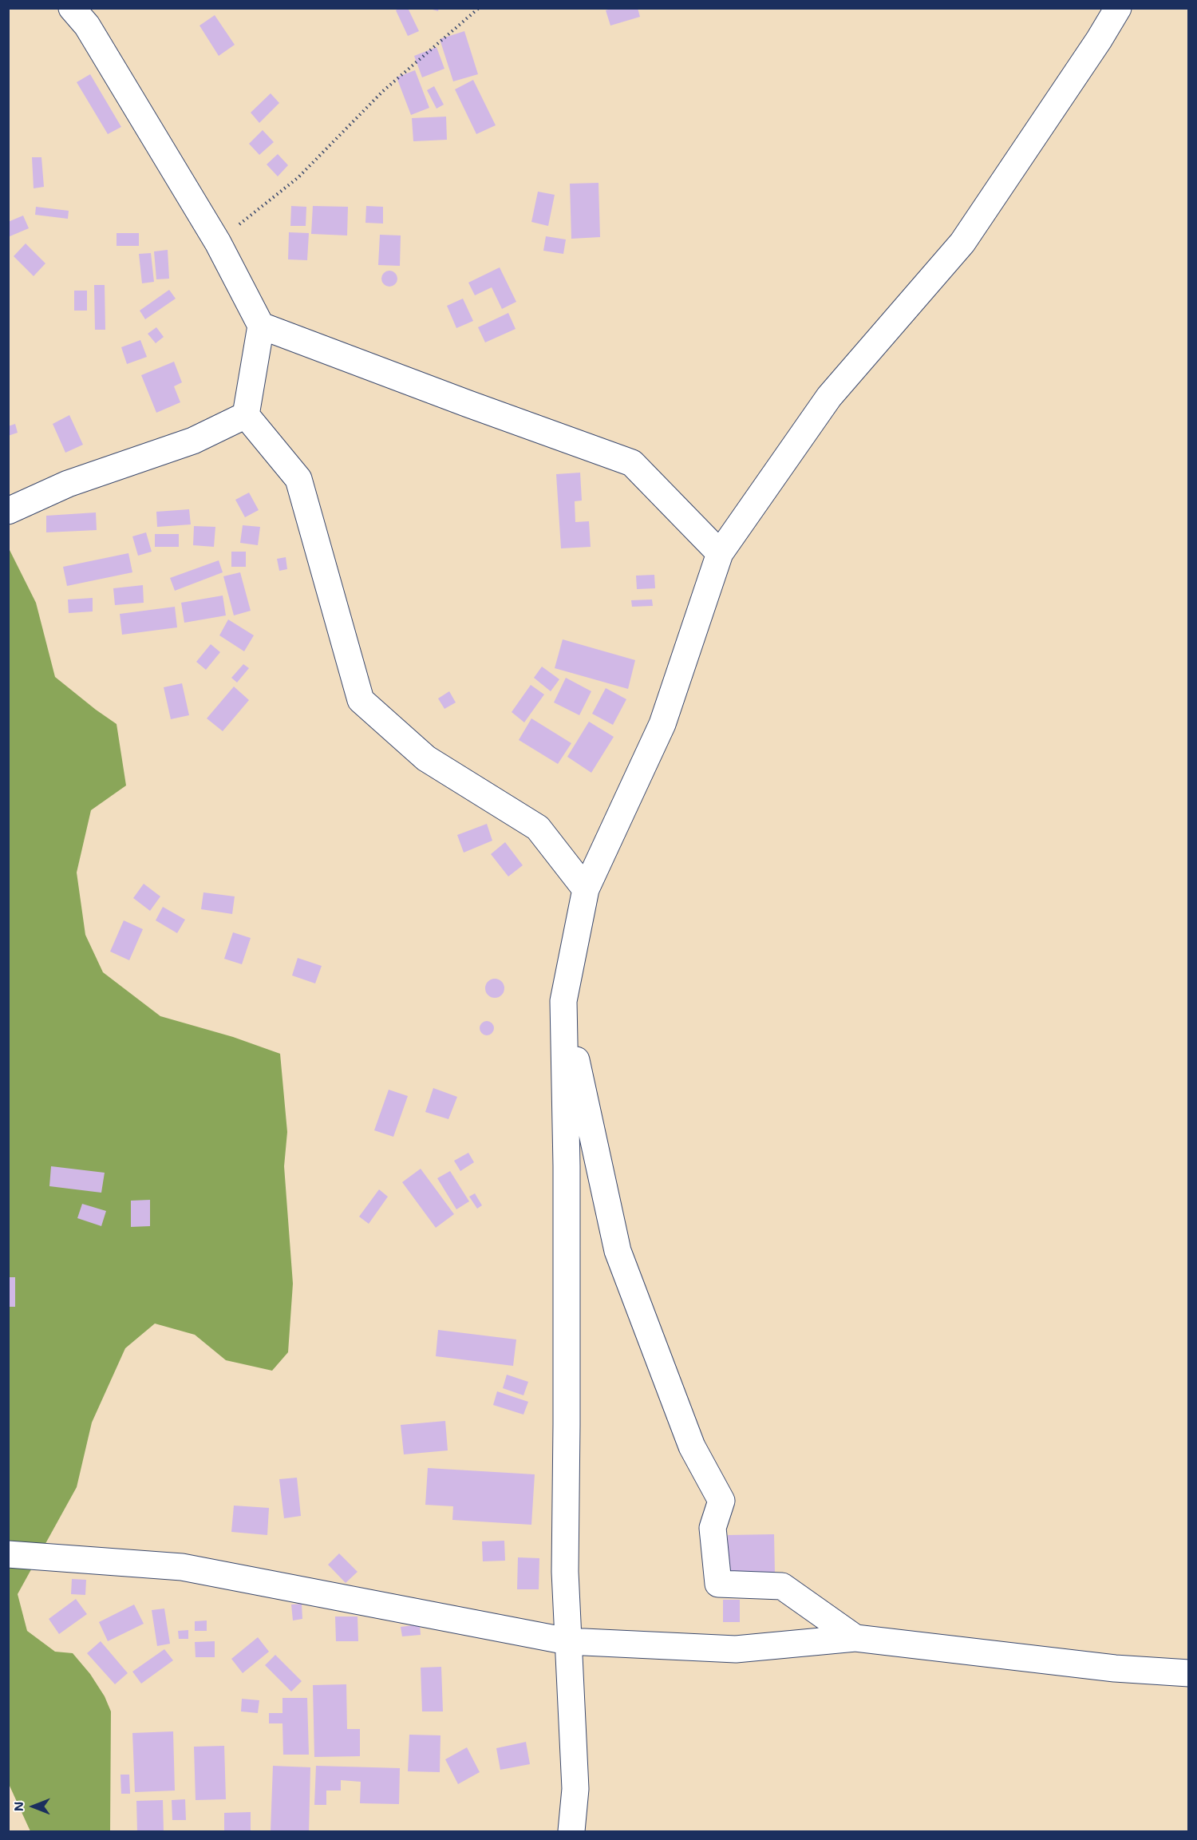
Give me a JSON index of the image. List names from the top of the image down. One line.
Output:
{"north":"left"}
